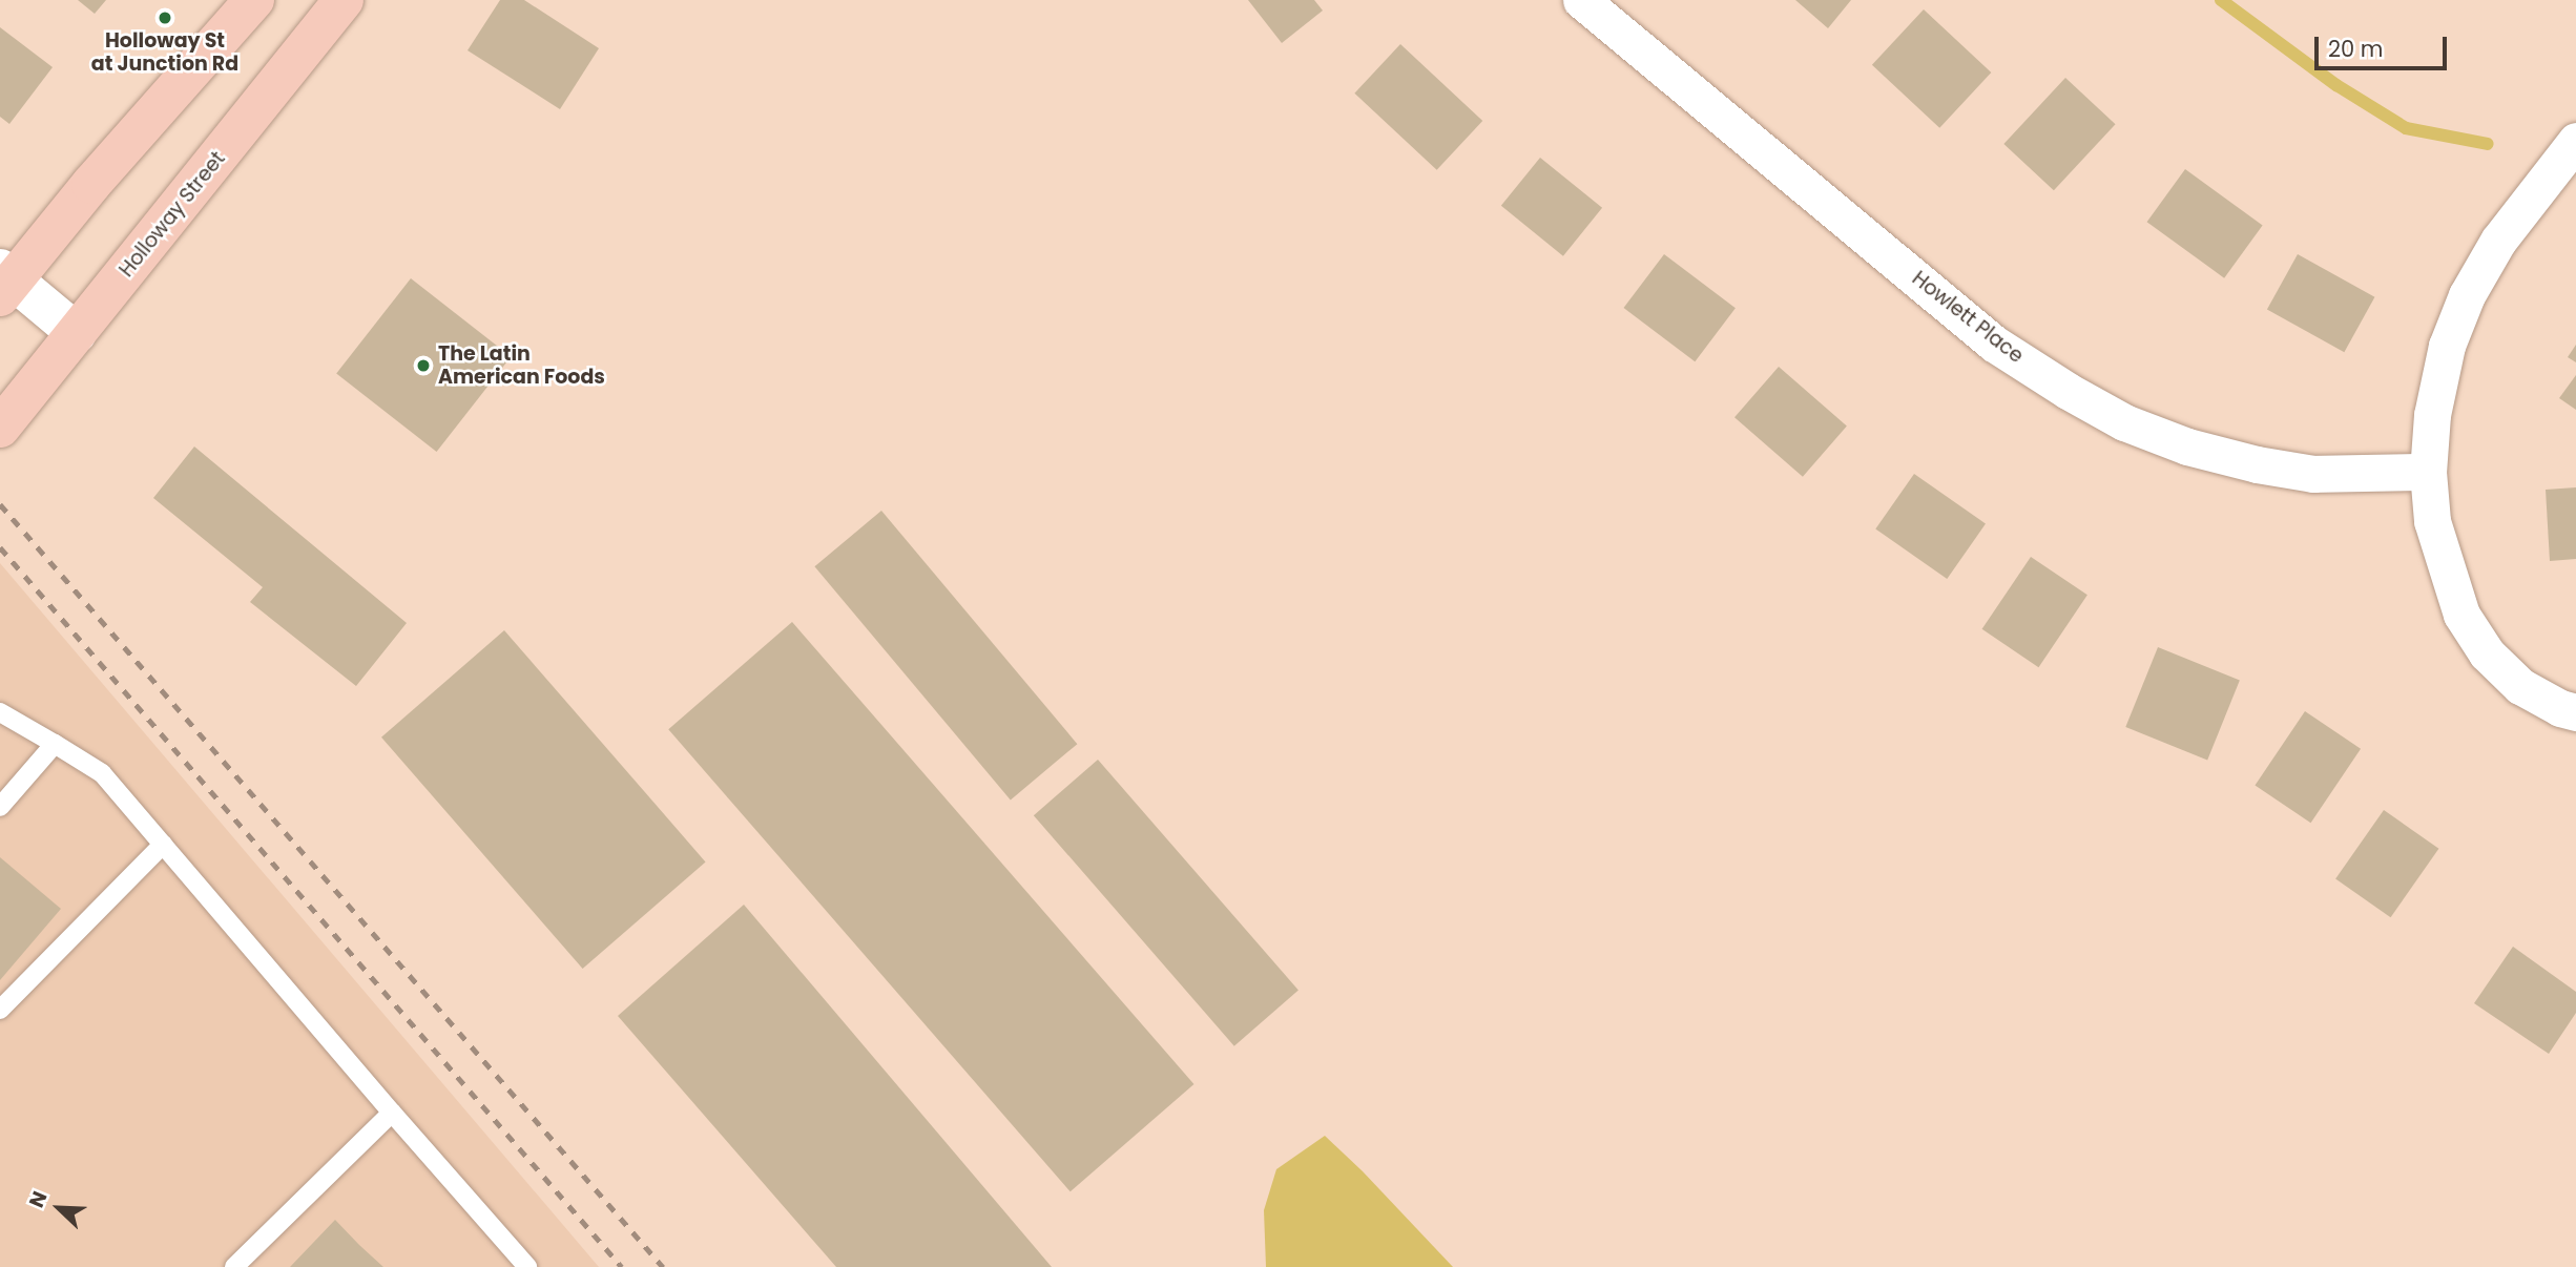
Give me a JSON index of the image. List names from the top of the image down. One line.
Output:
{"streets":{"highway":["Holloway Street"],"street":["Howlett Place"]},"places":["Holloway St at Junction Rd","The Latin American Foods"],"scale_bar":"20 m","north":"top left"}
